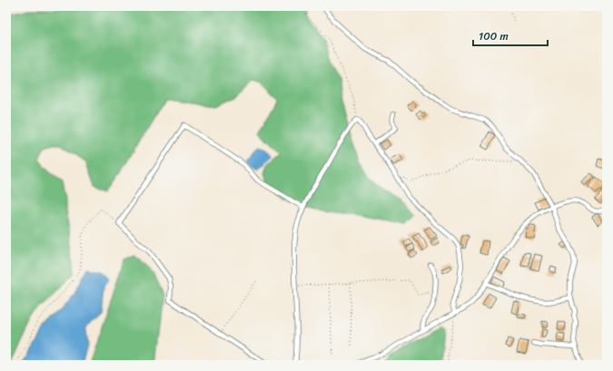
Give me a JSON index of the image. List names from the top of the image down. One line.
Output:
{"scale_bar":"100 m"}
